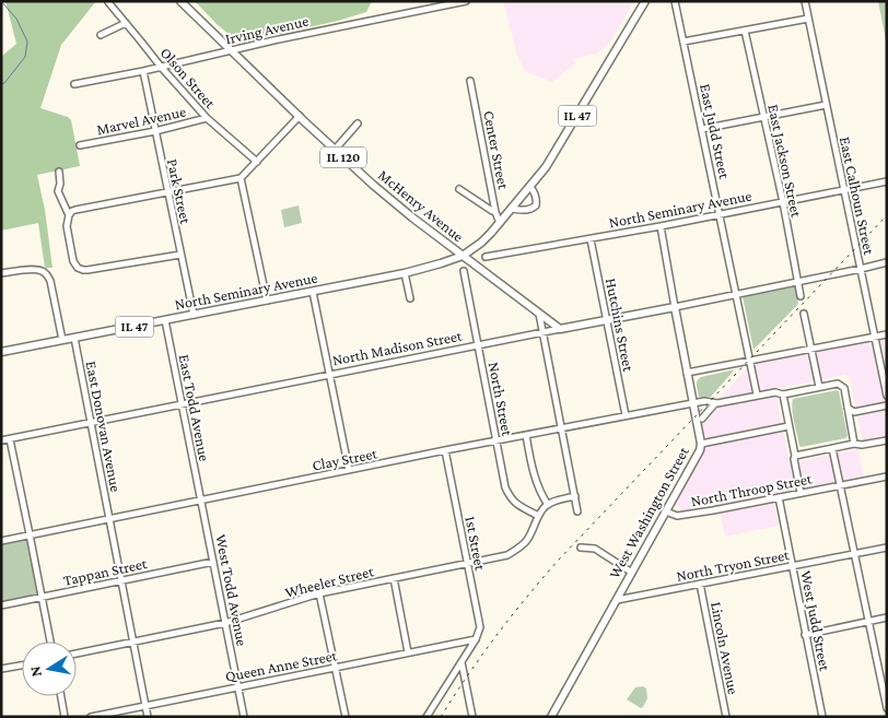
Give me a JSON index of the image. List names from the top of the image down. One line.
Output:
{"streets":{"main road":["IL 47","IL 120","McHenry Avenue","North Seminary Avenue","North Madison Street","West Washington Street"],"street":["Irving Avenue","Olson Street","Marvel Avenue","East Judd Street","Center Street","East Jackson Street","Park Street","East Calhoun Street","Hutchins Street","North Street","East Todd Avenue","East Donovan Avenue","Clay Street","North Throop Street","1st Street","North Tryon Street","Tappan Street","Wheeler Street","West Todd Avenue","West Judd Street","Lincoln Avenue","Queen Anne Street"]},"crossings":[["Irving Avenue","Olson Street"],["Irving Avenue","Park Street"],["Irving Avenue","McHenry Avenue"],["Olson Street","Marvel Avenue"],["IL 47","Center Street"],["IL 47","McHenry Avenue"],["IL 47","North Seminary Avenue"],["Marvel Avenue","Park Street"],["East Judd Street","North Seminary Avenue"],["East Judd Street","North Madison Street"],["East Judd Street","Clay Street"],["East Jackson Street","North Seminary Avenue"],["East Jackson Street","North Madison Street"],["Park Street","North Seminary Avenue"],["East Calhoun Street","North Seminary Avenue"],["East Calhoun Street","North Madison Street"],["McHenry Avenue","North Seminary Avenue"],["McHenry Avenue","North Madison Street"],["North Seminary Avenue","Hutchins Street"],["North Seminary Avenue","East Todd Avenue"],["North Seminary Avenue","East Donovan Avenue"],["Hutchins Street","North Madison Street"],["Hutchins Street","Clay Street"],["North Madison Street","North Street"],["North Madison Street","East Todd Avenue"],["North Madison Street","East Donovan Avenue"],["North Madison Street","West Washington Street"],["North Street","Clay Street"],["North Street","Wheeler Street"],["East Todd Avenue","Clay Street"],["East Todd Avenue","West Todd Avenue"],["East Donovan Avenue","Clay Street"],["East Donovan Avenue","Tappan Street"],["East Donovan Avenue","Wheeler Street"],["East Donovan Avenue","Queen Anne Street"],["Clay Street","West Washington Street"],["Clay Street","1st Street"],["Clay Street","West Todd Avenue"],["North Throop Street","West Washington Street"],["North Throop Street","West Judd Street"],["West Washington Street","North Tryon Street"],["1st Street","Wheeler Street"],["1st Street","Queen Anne Street"],["North Tryon Street","West Judd Street"],["North Tryon Street","Lincoln Avenue"],["Tappan Street","West Todd Avenue"],["Wheeler Street","West Todd Avenue"],["West Todd Avenue","Queen Anne Street"]],"north":"left"}
